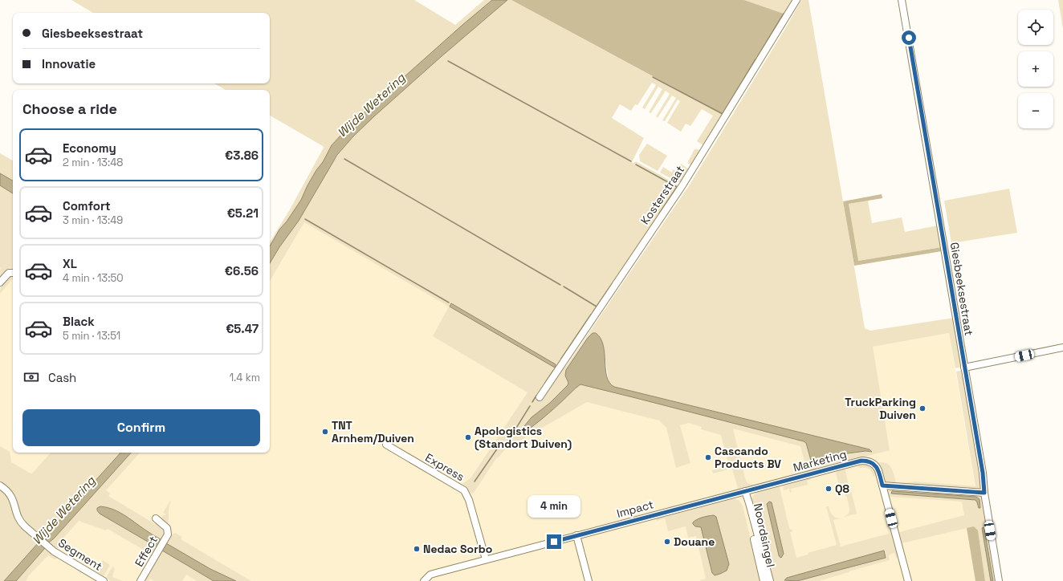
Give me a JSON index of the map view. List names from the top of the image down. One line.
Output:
{"streets":{"street":["Kosterstraat","Giesbeeksestraat","Marketing","Express","Impact","Noordsingel","Effect","Segment"]},"crossings":[["Marketing","Impact"],["Marketing","Noordsingel"],["Express","Impact"],["Impact","Noordsingel"]],"water":["Wijde Wetering"],"places":["TruckParking Duiven","TNT Arnhem/Duiven","Apologistics (Standort Duiven)","Cascando Products BV","Q8","Douane","Nedac Sorbo"],"page":{"map_buttons":["+","−"],"banner":["Giesbeeksestraat","Innovatie"],"heading":"Choose a ride","list":[{"name":"Economy","note":"2 min · 13:48","value":"€3.86"},{"name":"Comfort","note":"3 min · 13:49","value":"€5.21"},{"name":"XL","note":"4 min · 13:50","value":"€6.56"},{"name":"Black","note":"5 min · 13:51","value":"€5.47"}],"pay":["Cash","1.4 km"],"buttons":"Confirm","bubble":"4 min"}}
